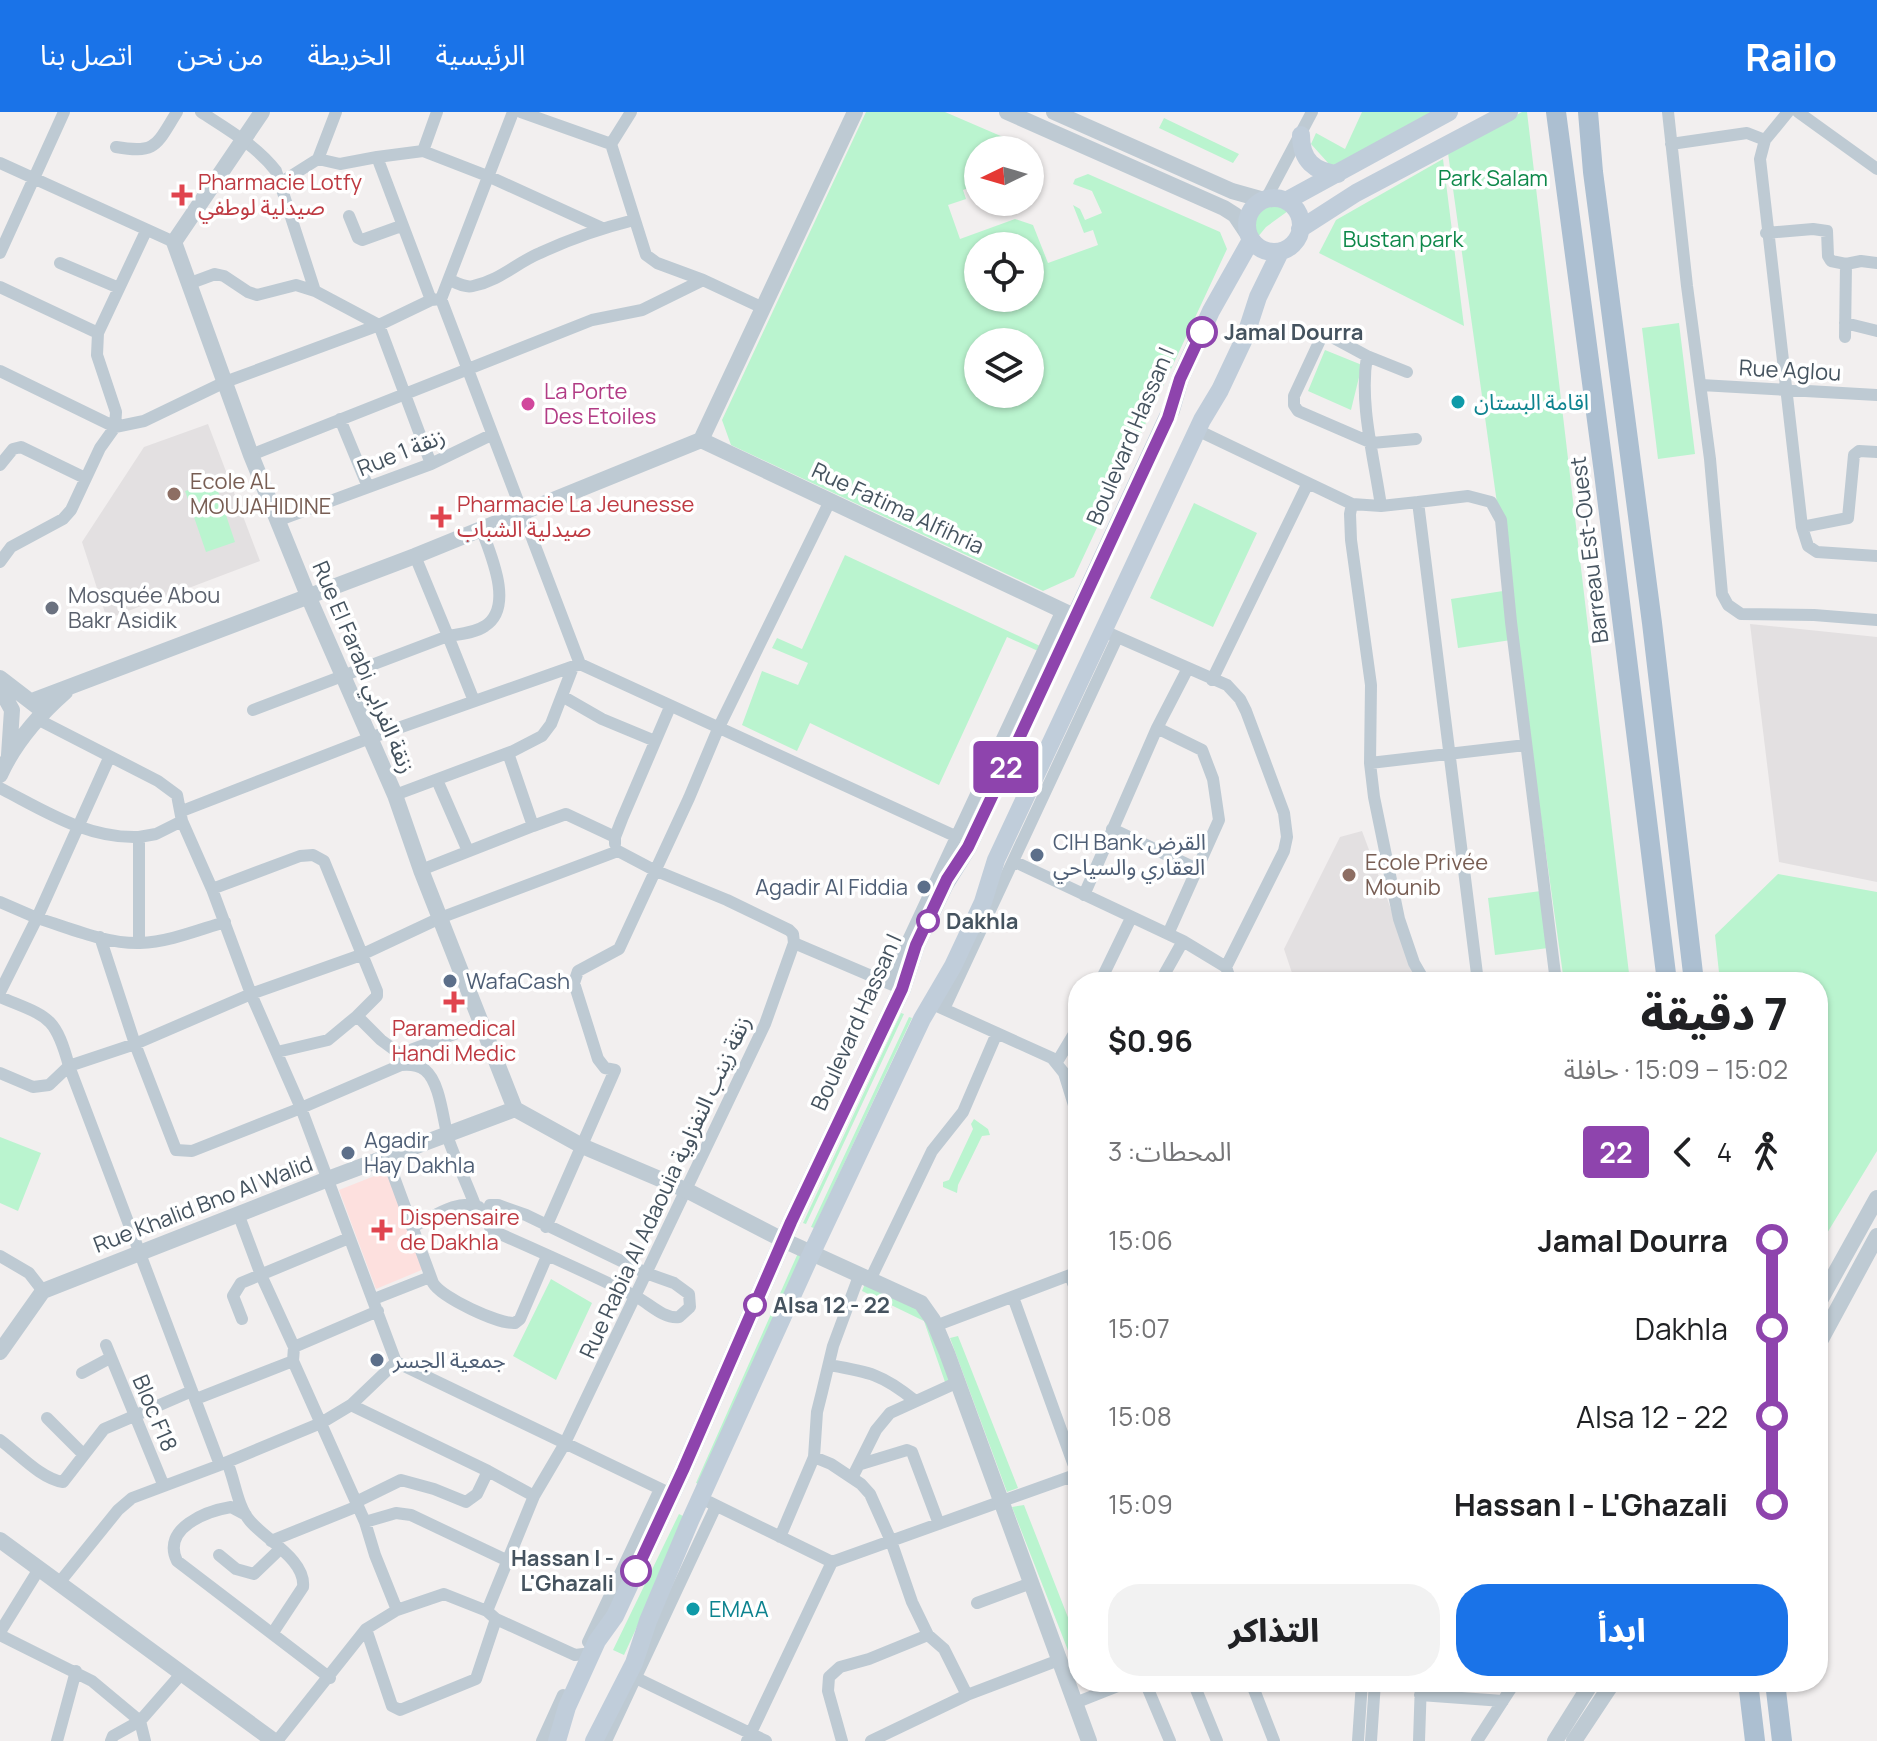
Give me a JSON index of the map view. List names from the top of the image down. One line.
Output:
{"streets":{"main road":["Boulevard Hassan I","Barreau Est-Ouest"],"street":["Rue Aglou","Rue 1 زنقة","Rue Fatima Alfihria","Rue El Farabi زنقة الفرابي","Rue Rabia Al Adaouia زنقة زينب النفزاوية","Rue Khalid Bno Al Walid","Bloc F18"]},"crossings":[["Boulevard Hassan I","Rue Fatima Alfihria"],["Rue 1 زنقة","Rue El Farabi زنقة الفرابي"],["Rue El Farabi زنقة الفرابي","Rue Khalid Bno Al Walid"]],"parks":["Park Salam","Bustan park"],"places":{"health":["Pharmacie Lotfy صيدلية لوطفي","Pharmacie La Jeunesse صيدلية الشباب","Paramedical Handi Medic","Dispensaire de Dakhla"],"other":["Jamal Dourra","اقامة البستان","La Porte Des Etoiles","Ecole AL MOUJAHIDINE","Mosquée Abou Bakr Asidik","CIH Bank القرض العقاري والسياحي","Ecole Privée Mounib","Agadir Al Fiddia","Dakhla","WafaCash","Agadir Hay Dakhla","Alsa 12 - 22","جمعية الجسر","Hassan I - L'Ghazali","EMAA"]},"lines":["bus line 22"],"north":"left","page":{"header":"Railo","nav":["الرئيسية","الخريطة","من نحن","اتصل بنا"],"on_map":"22","heading":["7 دقيقة","15:02 – 15:09 · حافلة","$0.96"],"legs":["4","22","المحطات: 3"],"list":[{"name":"Jamal Dourra","value":"15:06"},{"name":"Dakhla","value":"15:07"},{"name":"Alsa 12 - 22","value":"15:08"},{"name":"Hassan I - L'Ghazali","value":"15:09"}],"buttons":["ابدأ","التذاكر"]}}
